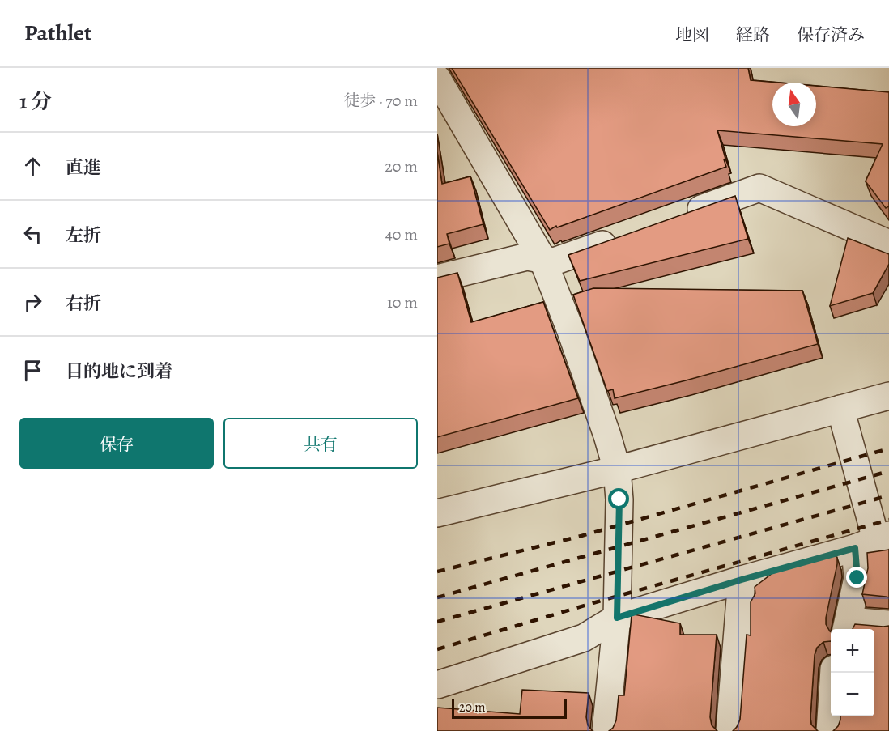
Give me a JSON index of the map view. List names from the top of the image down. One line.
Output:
{"scale_bar":"20 m","north":"top","page":{"header":"Pathlet","nav":["地図","経路","保存済み"],"heading":["1 分","徒歩 · 70 m"],"list":[["直進","20 m"],["左折","40 m"],["右折","10 m"],"目的地に到着"],"buttons":["保存","共有"],"map_buttons":["+","−"],"scale":"20 m"}}
